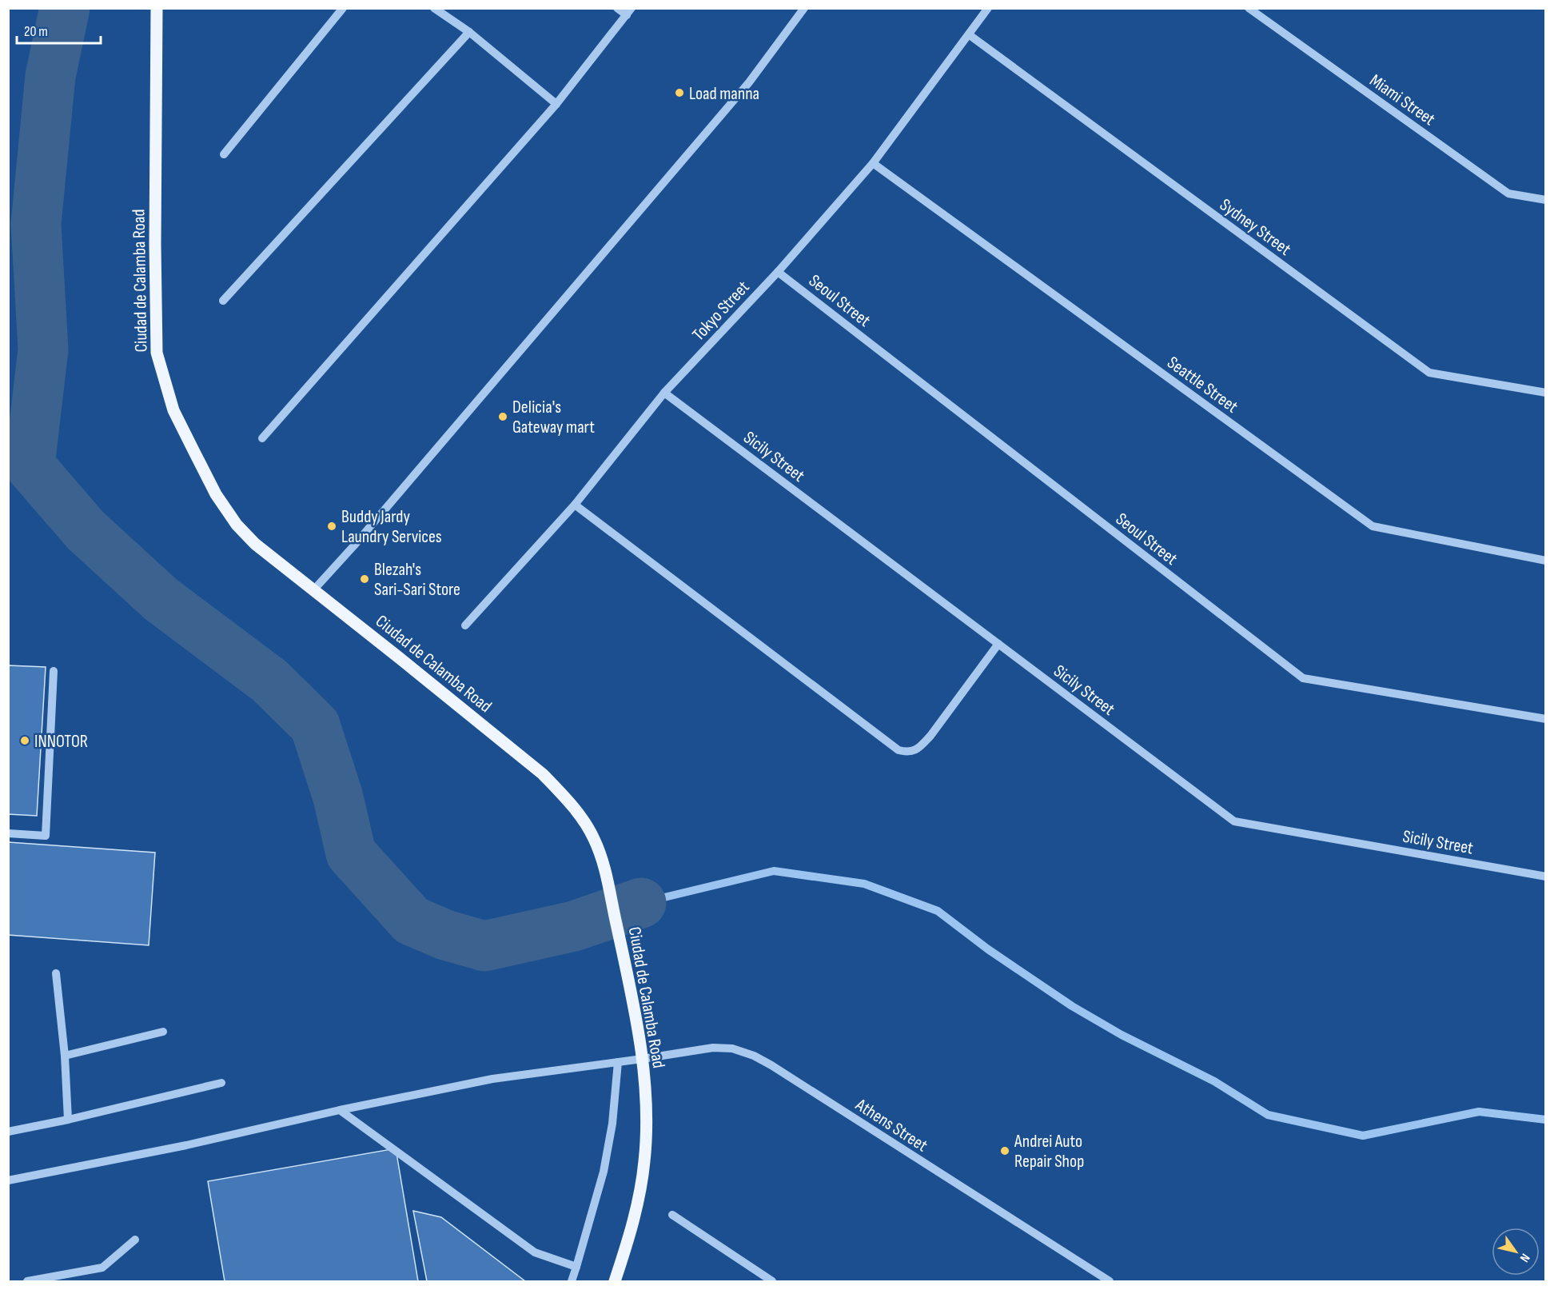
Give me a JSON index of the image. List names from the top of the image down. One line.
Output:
{"streets":{"main road":["Ciudad de Calamba Road"],"street":["Miami Street","Sydney Street","Seoul Street","Tokyo Street","Seattle Street","Sicily Street","Athens Street"]},"crossings":[["Sydney Street","Tokyo Street"],["Ciudad de Calamba Road","Athens Street"],["Seoul Street","Tokyo Street"],["Tokyo Street","Seattle Street"],["Tokyo Street","Sicily Street"]],"places":["Load manna","Delicia's Gateway mart","Buddy Jardy Laundry Services","Blezah's Sari-Sari Store","INNOTOR","Andrei Auto Repair Shop"],"scale_bar":"20 m","north":"bottom right"}
